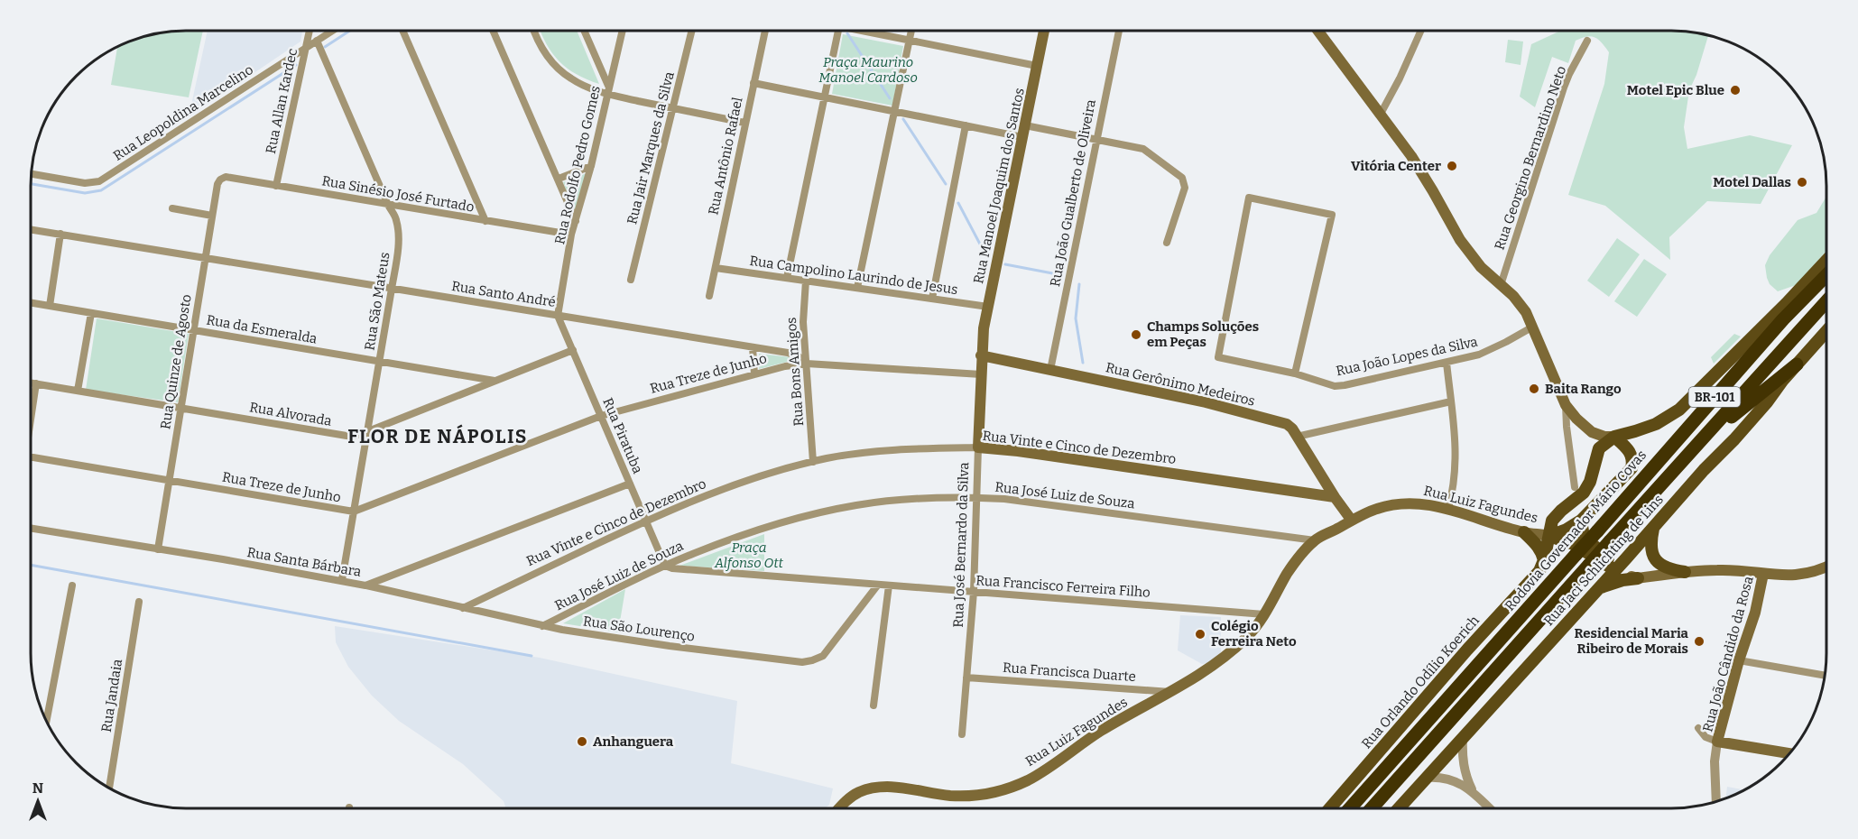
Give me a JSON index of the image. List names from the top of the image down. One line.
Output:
{"streets":{"highway":["BR-101","Rodovia Governador Mário Covas"],"main road":["Rua Manoel Joaquim dos Santos","Rua Gerônimo Medeiros","Rua Vinte e Cinco de Dezembro","Rua Luiz Fagundes","Rua José Bernardo da Silva","Rua Jaci Schlichting de Lins","Rua João Cândido da Rosa","Rua Orlando Odílio Koerich"],"street":["Rua Allan Kardec","Rua Leopoldina Marcelino","Rua Jair Marques da Silva","Rua Antônio Rafael","Rua Georgino Bernardino Neto","Rua Rodolfo Pedro Gomes","Rua João Gualberto de Oliveira","Rua Sinésio José Furtado","Rua Campolino Laurindo de Jesus","Rua Santo André","Rua São Mateus","Rua da Esmeralda","Rua João Lopes da Silva","Rua Quinze de Agosto","Rua Bons Amigos","Rua Treze de Junho","Rua Alvorada","Rua Piratuba","Rua José Luiz de Souza","Rua Santa Bárbara","Rua Francisco Ferreira Filho","Rua São Lourenço","Rua Francisca Duarte","Rua Jandaia"]},"crossings":[["Rua Allan Kardec","Rua Leopoldina Marcelino"],["Rua Allan Kardec","Rua Sinésio José Furtado"],["Rua Leopoldina Marcelino","Rua São Mateus"],["Rua Antônio Rafael","Rua Campolino Laurindo de Jesus"],["Rua Rodolfo Pedro Gomes","Rua Sinésio José Furtado"],["Rua Rodolfo Pedro Gomes","Rua Santo André"],["Rua Rodolfo Pedro Gomes","Rua Piratuba"],["Rua Manoel Joaquim dos Santos","Rua Campolino Laurindo de Jesus"],["Rua Manoel Joaquim dos Santos","Rua Gerônimo Medeiros"],["Rua Manoel Joaquim dos Santos","Rua José Bernardo da Silva"],["Rua João Gualberto de Oliveira","Rua Gerônimo Medeiros"],["Rua Sinésio José Furtado","Rua São Mateus"],["Rua Sinésio José Furtado","Rua Quinze de Agosto"],["Rua Campolino Laurindo de Jesus","Rua Bons Amigos"],["Rua Santo André","Rua São Mateus"],["Rua Santo André","Rua Quinze de Agosto"],["Rua Santo André","Rua Bons Amigos"],["Rua Santo André","Rua Treze de Junho"],["Rua Santo André","Rua Piratuba"],["Rua Santo André","Rua José Bernardo da Silva"],["Rua São Mateus","Rua da Esmeralda"],["Rua São Mateus","Rua Treze de Junho"],["Rua São Mateus","Rua Alvorada"],["Rua São Mateus","Rua Santa Bárbara"],["Rua da Esmeralda","Rua Quinze de Agosto"],["Rua da Esmeralda","Rua Alvorada"],["Rua Quinze de Agosto","Rua Treze de Junho"],["Rua Quinze de Agosto","Rua Alvorada"],["Rua Quinze de Agosto","Rua Santa Bárbara"],["Rua Bons Amigos","Rua Treze de Junho"],["Rua Bons Amigos","Rua Vinte e Cinco de Dezembro"],["Rua Treze de Junho","Rua Piratuba"],["Rua Gerônimo Medeiros","Rua Vinte e Cinco de Dezembro"],["Rua Gerônimo Medeiros","Rua José Bernardo da Silva"],["Rua Alvorada","Rua Piratuba"],["Rua Piratuba","Rua Vinte e Cinco de Dezembro"],["Rua Piratuba","Rua José Luiz de Souza"],["Rua Piratuba","Rua Santa Bárbara"],["Rua Piratuba","Rua Francisco Ferreira Filho"],["Rua Vinte e Cinco de Dezembro","Rua José Bernardo da Silva"],["Rua Vinte e Cinco de Dezembro","Rua São Lourenço"],["Rua José Luiz de Souza","Rua Luiz Fagundes"],["Rua José Luiz de Souza","Rua José Bernardo da Silva"],["Rua José Luiz de Souza","Rua Francisco Ferreira Filho"],["Rua José Luiz de Souza","Rua São Lourenço"],["Rua Luiz Fagundes","Rua Jaci Schlichting de Lins"],["Rua Luiz Fagundes","Rua Francisco Ferreira Filho"],["Rua Luiz Fagundes","Rua João Cândido da Rosa"],["Rua Luiz Fagundes","Rua Francisca Duarte"],["Rua Luiz Fagundes","Rua Orlando Odílio Koerich"],["Rua José Bernardo da Silva","Rua Francisco Ferreira Filho"],["Rua José Bernardo da Silva","Rua Francisca Duarte"],["Rua Santa Bárbara","Rua São Lourenço"],["Rua Francisco Ferreira Filho","Rua São Lourenço"]],"districts":["FLOR DE NÁPOLIS"],"parks":["Praça Maurino Manoel Cardoso","Praça Alfonso Ott"],"places":["Motel Epic Blue","Vitória Center","Motel Dallas","Champs Soluções em Peças","Baita Rango","Colégio Ferreira Neto","Residencial Maria Ribeiro de Morais","Anhanguera"],"north":"top"}
